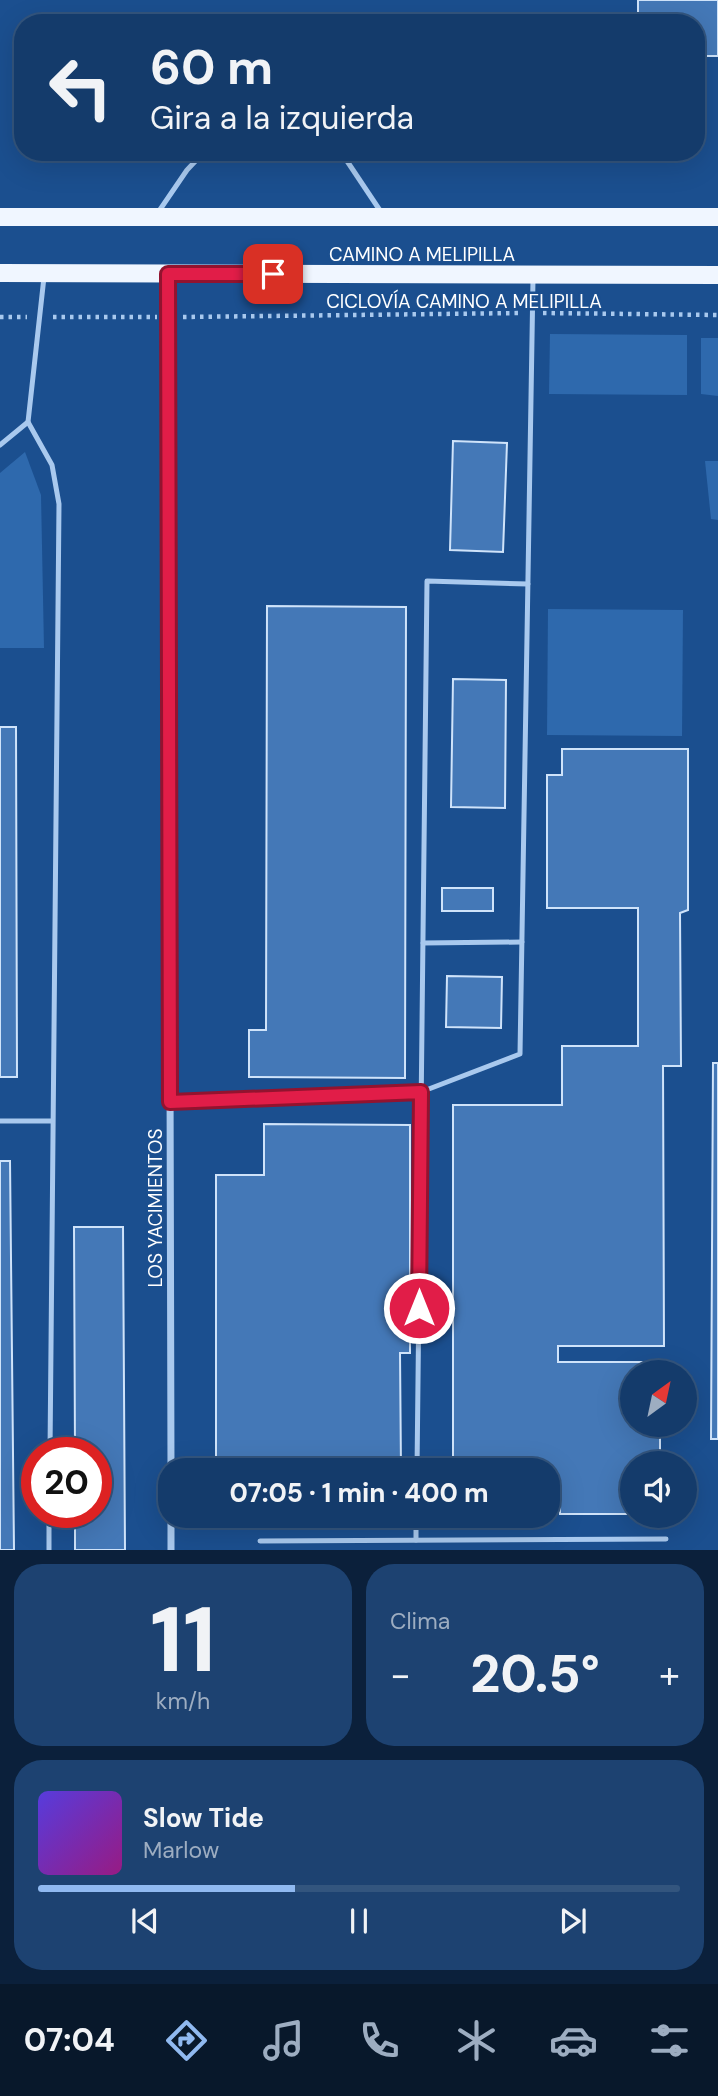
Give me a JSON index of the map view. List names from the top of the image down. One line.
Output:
{"streets":{"main road":["CAMINO A MELIPILLA"],"street":["LOS YACIMIENTOS"],"path":["CICLOVÍA CAMINO A MELIPILLA"]},"crossings":[["CAMINO A MELIPILLA","LOS YACIMIENTOS"],["CICLOVÍA CAMINO A MELIPILLA","LOS YACIMIENTOS"]],"north":"top right","page":{"turn":["60 m","Gira a la izquierda"],"limit":"20","trip":"07:05 · 1 min · 400 m","tile":[["11","km/h"],"Clima"],"heat":["−","20.5°","+"],"song":["Slow Tide","Marlow"],"tabs":"07:04"}}
